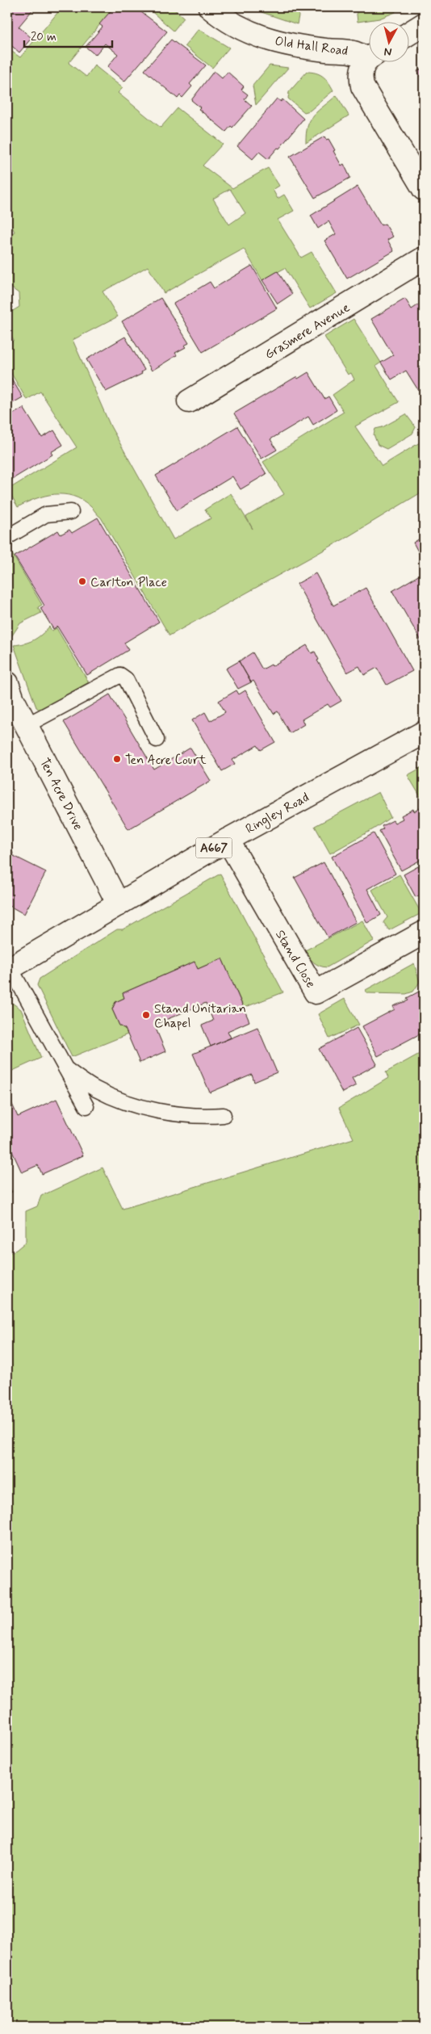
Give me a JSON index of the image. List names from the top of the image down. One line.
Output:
{"streets":{"street":["Old Hall Road","Grasmere Avenue","Ten Acre Drive","Ringley Road","A667","Stand Close"]},"crossings":[["Ten Acre Drive","Ringley Road"],["Ringley Road","Stand Close"]],"places":["Carlton Place","Ten Acre Court","Stand Unitarian Chapel"],"scale_bar":"20 m","north":"bottom"}
